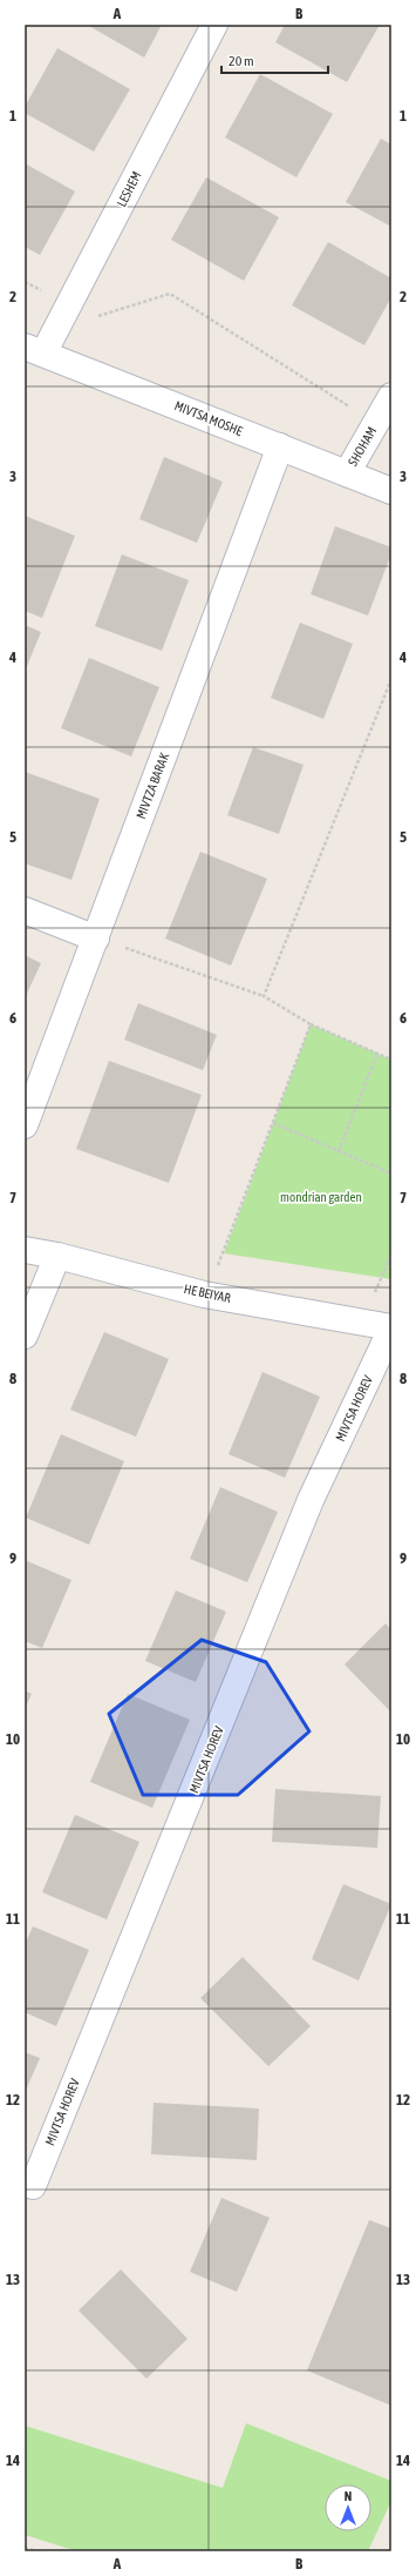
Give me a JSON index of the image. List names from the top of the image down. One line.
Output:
{"streets":{"street":["LESHEM","MIVTSA MOSHE","SHOHAM","MIVTZA BARAK","HE BEIYAR","MIVTSA HOREV"]},"crossings":[["LESHEM","MIVTSA MOSHE"],["MIVTSA MOSHE","SHOHAM"],["MIVTSA MOSHE","MIVTZA BARAK"],["HE BEIYAR","MIVTSA HOREV"]],"parks":["mondrian garden"],"scale_bar":"20 m","north":"top","grid":{"columns":["A","B"],"rows":["1","2","3","4","5","6","7","8","9","10","11","12","13","14"]}}
